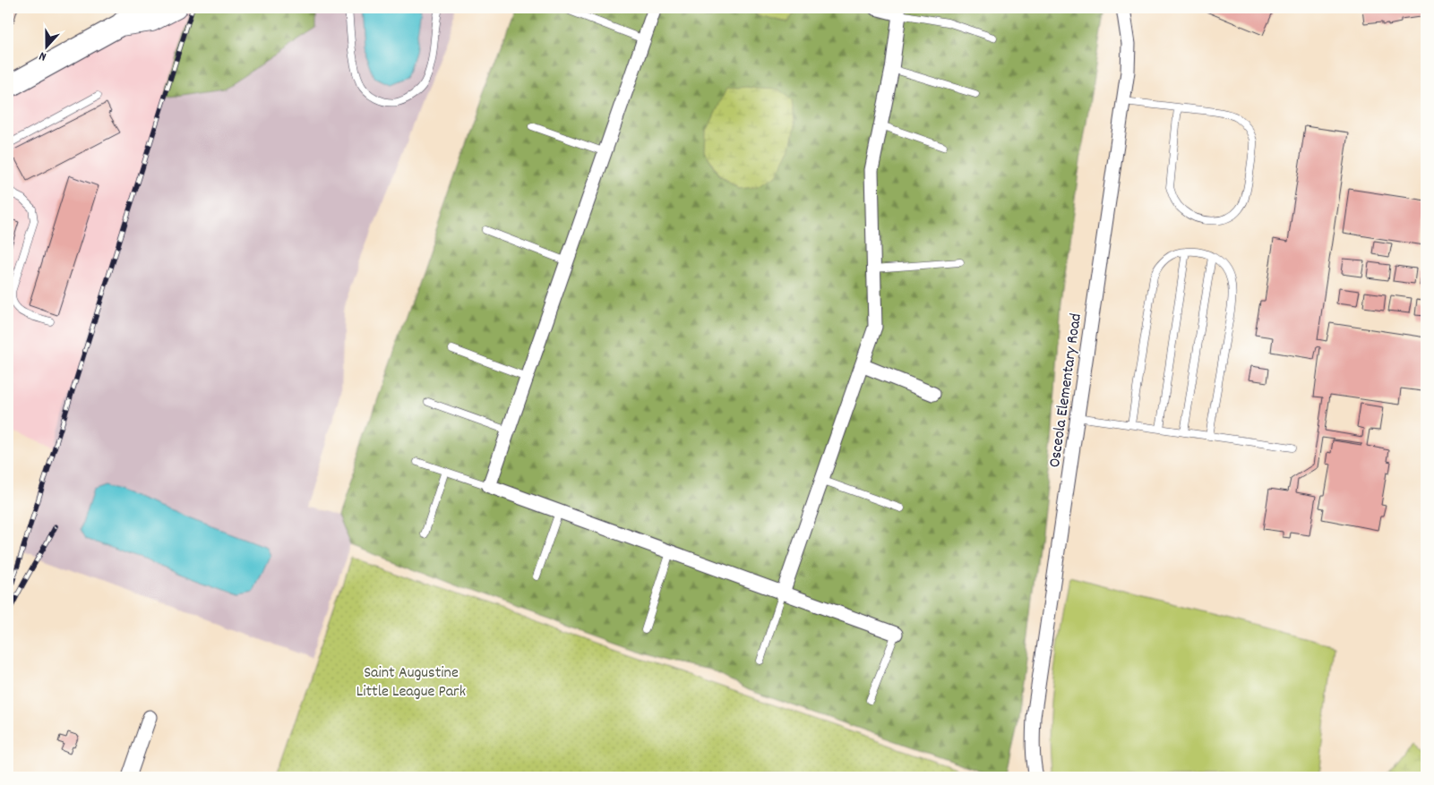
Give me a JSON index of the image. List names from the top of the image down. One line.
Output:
{"streets":{"street":["Osceola Elementary Road"]},"parks":["Saint Augustine Little League Park"],"north":"bottom"}
